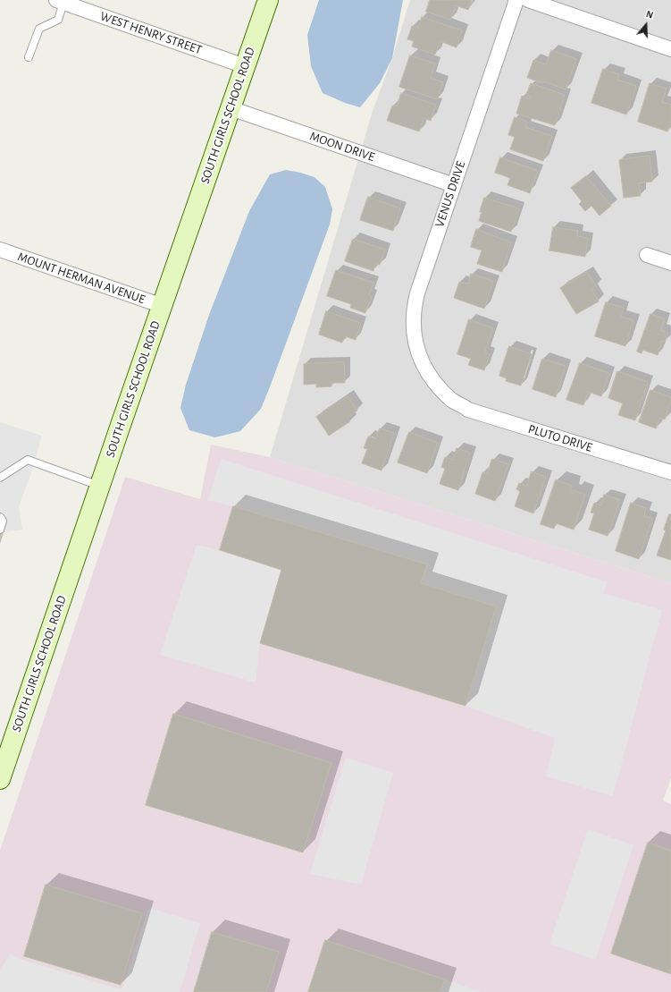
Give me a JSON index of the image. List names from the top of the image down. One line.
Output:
{"streets":{"main road":["SOUTH GIRLS SCHOOL ROAD"],"street":["WEST HENRY STREET","MOON DRIVE","VENUS DRIVE","MOUNT HERMAN AVENUE","PLUTO DRIVE"]},"crossings":[["WEST HENRY STREET","SOUTH GIRLS SCHOOL ROAD"],["SOUTH GIRLS SCHOOL ROAD","MOON DRIVE"],["SOUTH GIRLS SCHOOL ROAD","MOUNT HERMAN AVENUE"],["MOON DRIVE","VENUS DRIVE"],["VENUS DRIVE","PLUTO DRIVE"]],"north":"top"}
